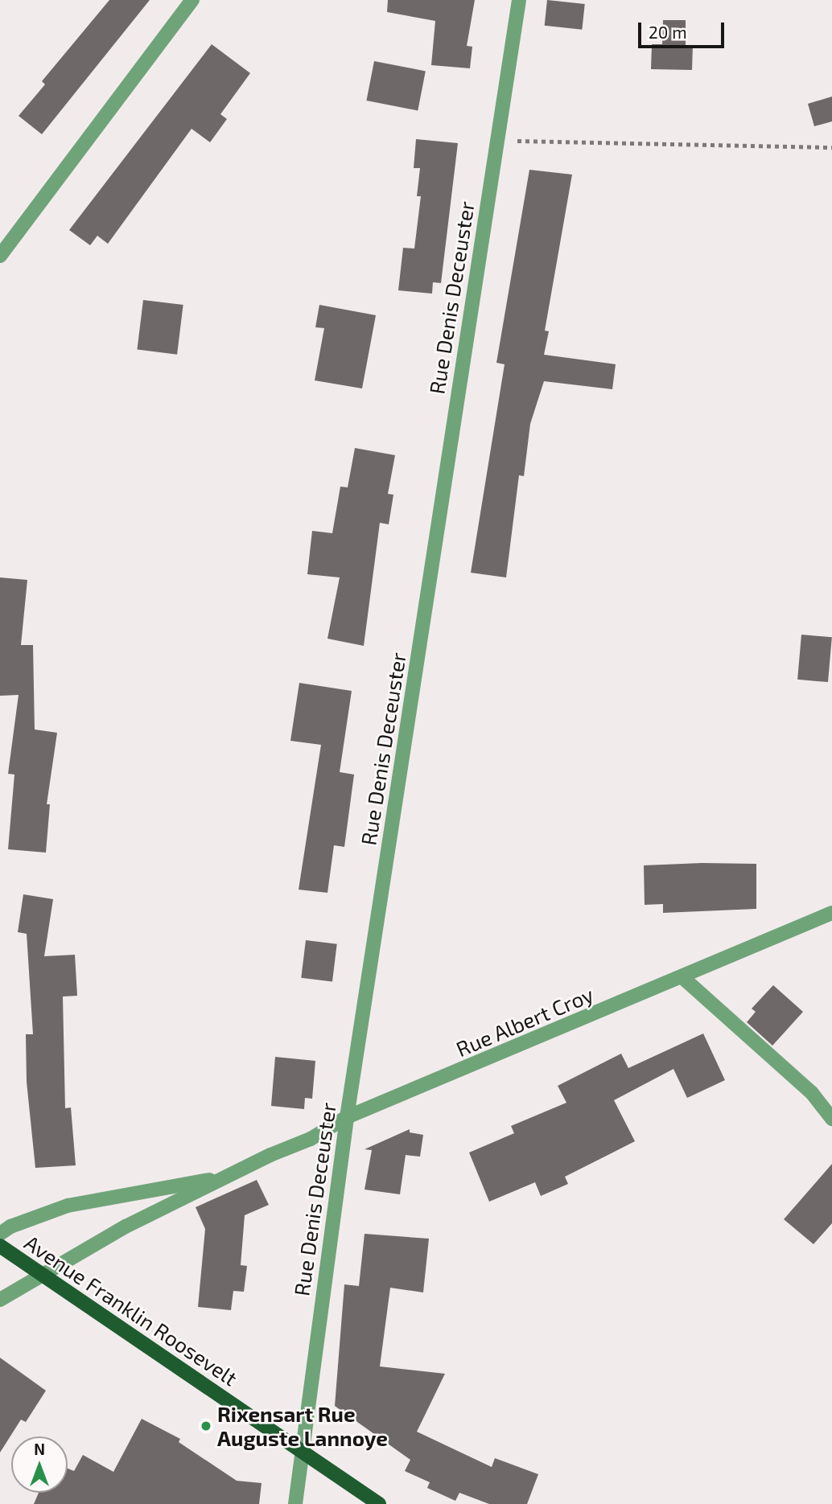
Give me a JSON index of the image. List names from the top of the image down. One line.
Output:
{"streets":{"main road":["Avenue Franklin Roosevelt"],"street":["Rue Denis Deceuster","Rue Albert Croy"]},"crossings":[["Rue Denis Deceuster","Rue Albert Croy"],["Rue Denis Deceuster","Avenue Franklin Roosevelt"],["Rue Albert Croy","Avenue Franklin Roosevelt"]],"places":["Rixensart Rue Auguste Lannoye"],"scale_bar":"20 m","north":"top"}
